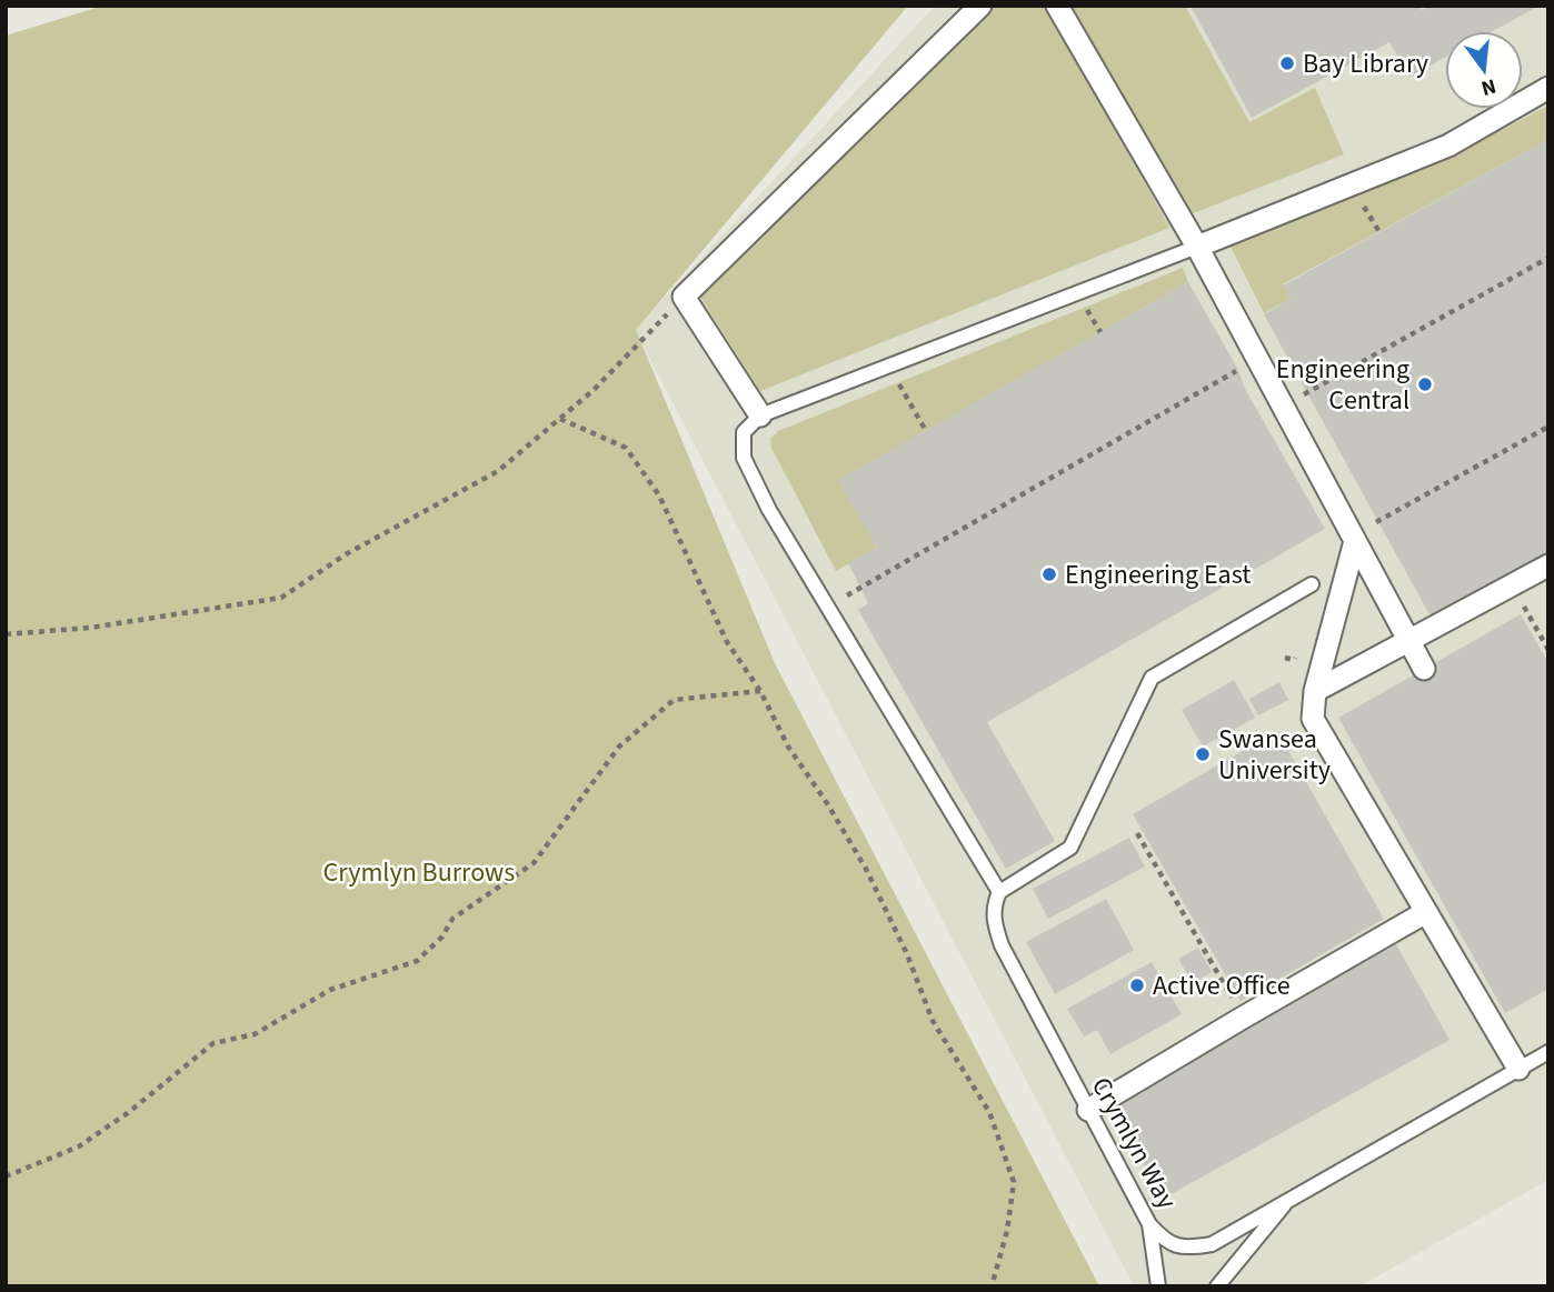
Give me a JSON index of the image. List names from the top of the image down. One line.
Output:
{"streets":{"lane":["Crymlyn Way"]},"parks":["Crymlyn Burrows"],"places":["Bay Library","Engineering Central","Engineering East","Swansea University","Active Office"],"north":"bottom"}
